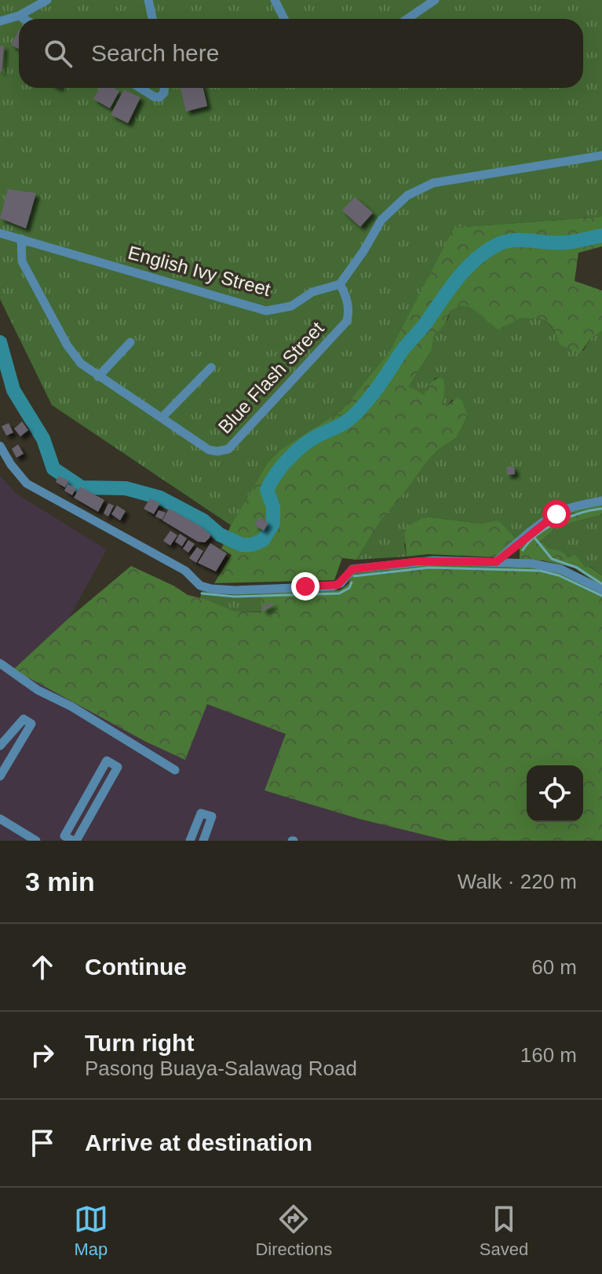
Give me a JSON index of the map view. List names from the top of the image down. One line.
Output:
{"streets":{"street":["English Ivy Street","Blue Flash Street"]},"crossings":[["English Ivy Street","Blue Flash Street"]],"page":{"search":"Search here","heading":["3 min","Walk · 220 m"],"list":[["Continue","60 m"],["Turn right","Pasong Buaya-Salawag Road","160 m"],"Arrive at destination"],"nav":["Map","Directions","Saved"]}}
